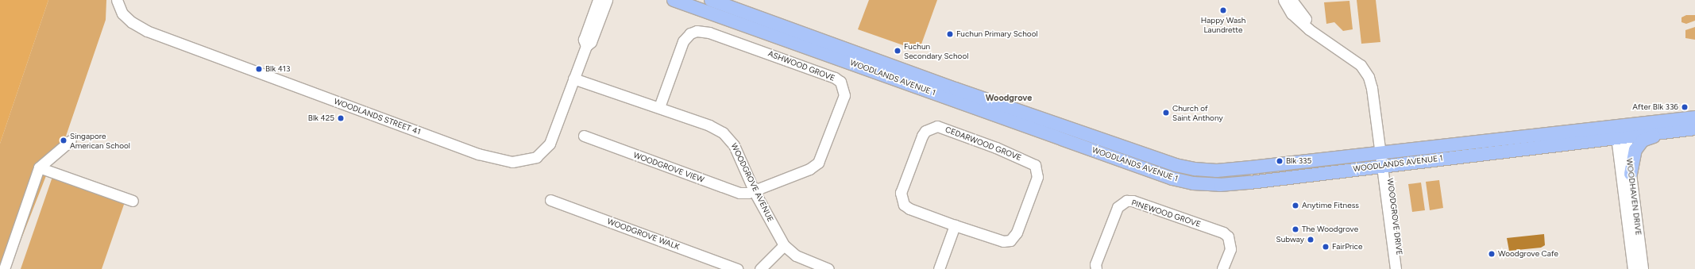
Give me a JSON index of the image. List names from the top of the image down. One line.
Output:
{"streets":{"main road":["WOODLANDS AVENUE 1"],"street":["ASHWOOD GROVE","WOODLANDS STREET 41","CEDARWOOD GROVE","WOODGROVE VIEW","WOODGROVE AVENUE","WOODHAVEN DRIVE","PINEWOOD GROVE","WOODGROVE DRIVE","WOODGROVE WALK"]},"crossings":[["ASHWOOD GROVE","WOODGROVE VIEW"],["ASHWOOD GROVE","WOODGROVE AVENUE"],["WOODLANDS AVENUE 1","WOODHAVEN DRIVE"],["WOODLANDS AVENUE 1","WOODGROVE DRIVE"],["WOODLANDS STREET 41","WOODGROVE AVENUE"],["WOODGROVE VIEW","WOODGROVE AVENUE"]],"districts":["Woodgrove"],"places":["Happy Wash Laundrette","Fuchun Primary School","Fuchun Secondary School","Blk 413","After Blk 336","Church of Saint Anthony","Blk 425","Singapore American School","Blk 335","Anytime Fitness","The Woodgrove","Subway","FairPrice","Woodgrove Cafe"]}
